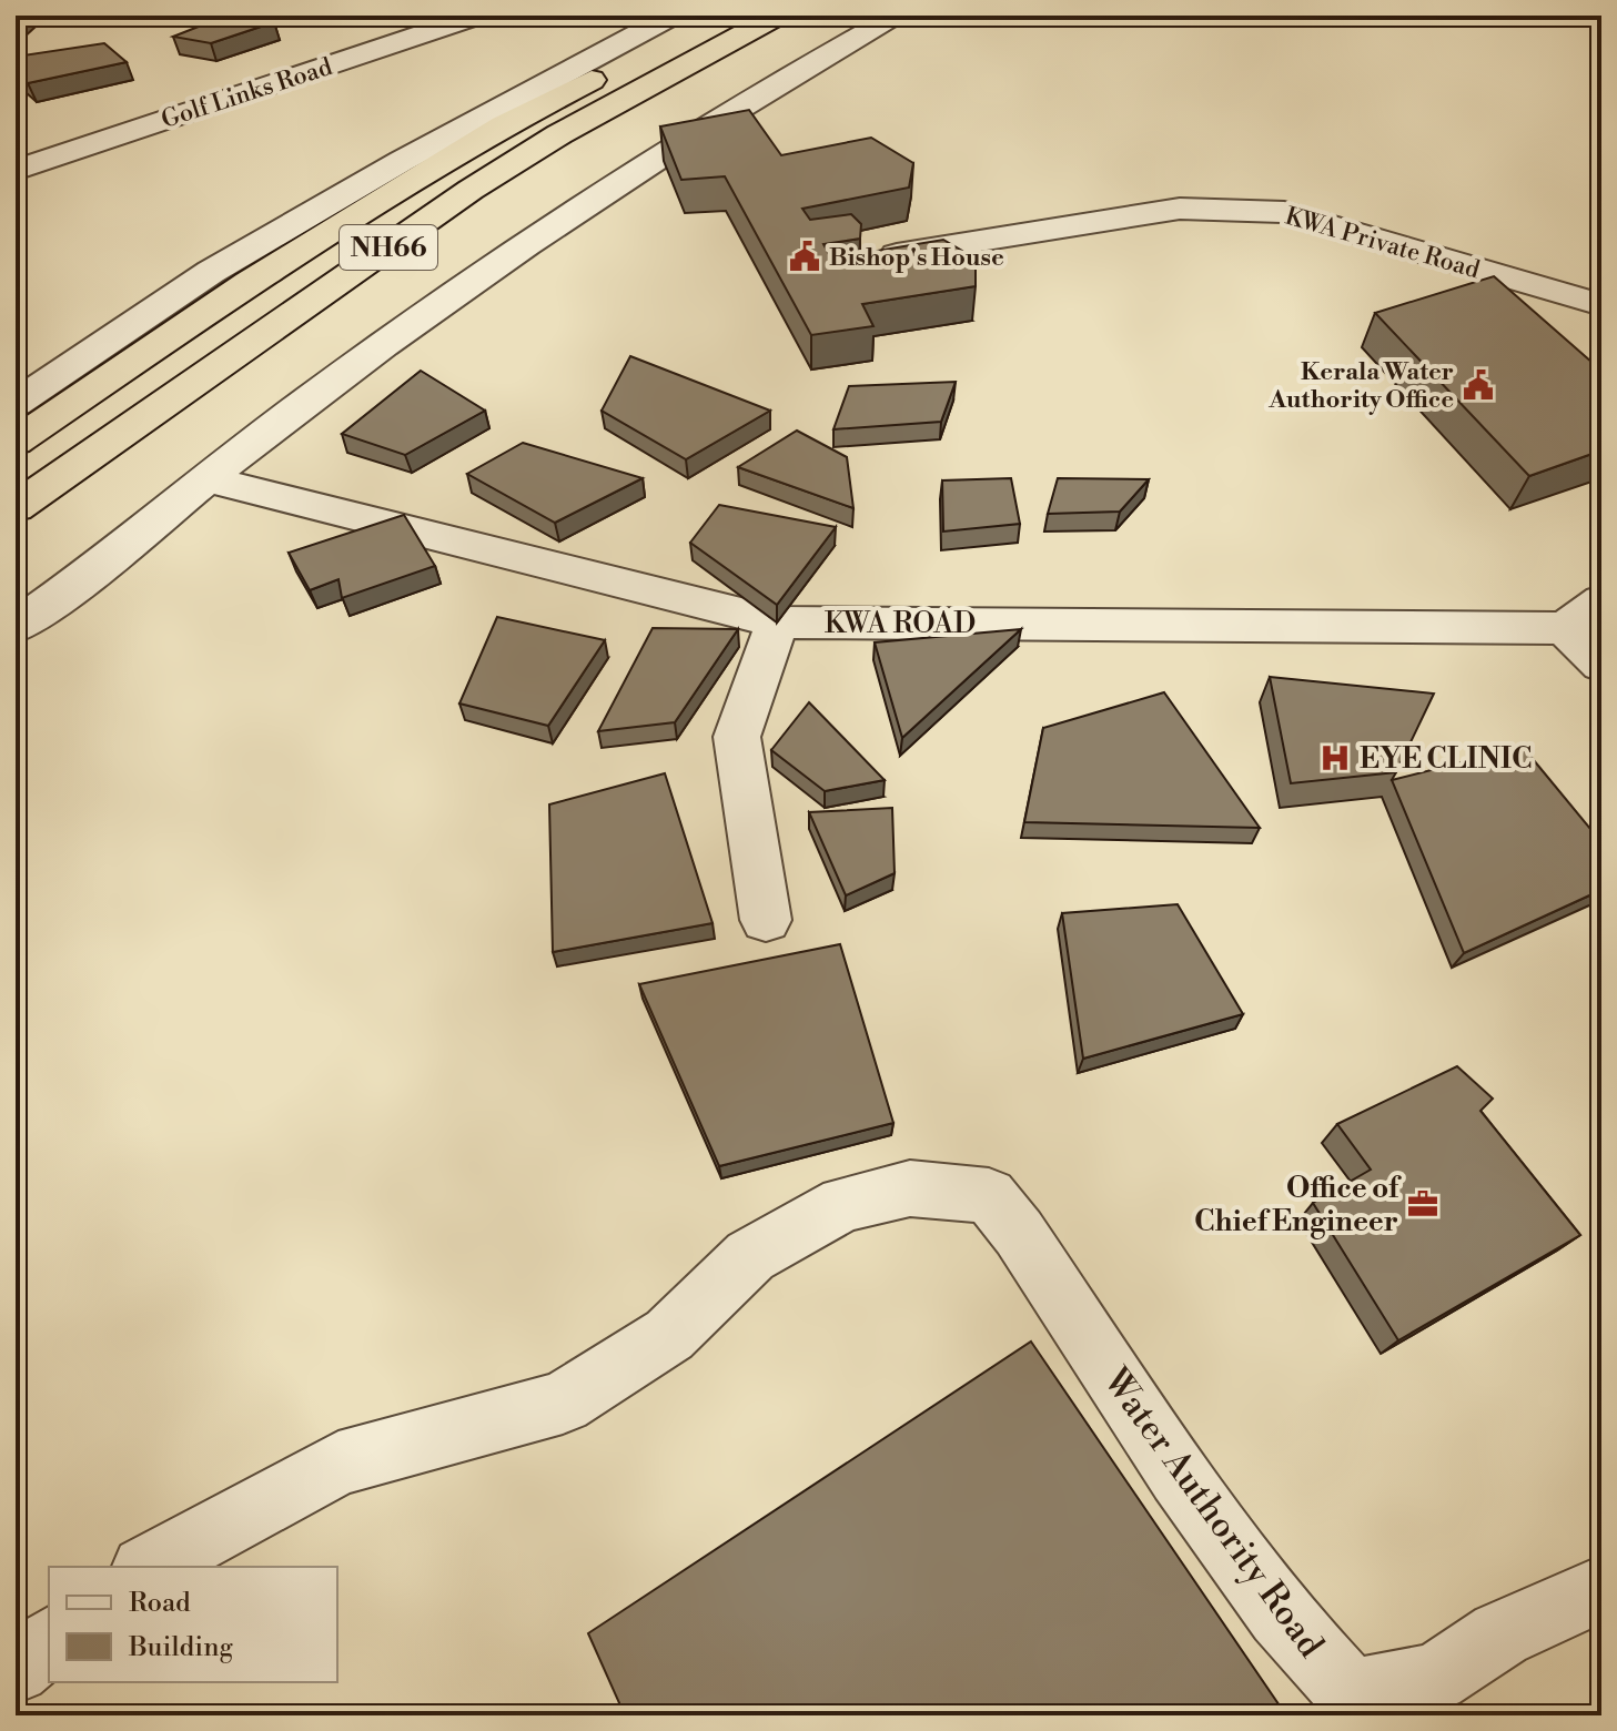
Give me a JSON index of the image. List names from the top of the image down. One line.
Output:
{"streets":{"highway":["NH66"],"street":["Golf Links Road","KWA Private Road","KWA ROAD","Water Authority Road"]},"places":{"public building":["Bishop's House","Kerala Water Authority Office"],"hospital":["EYE CLINIC"],"office":["Office of Chief Engineer"]},"legend":["Road","Building"]}
